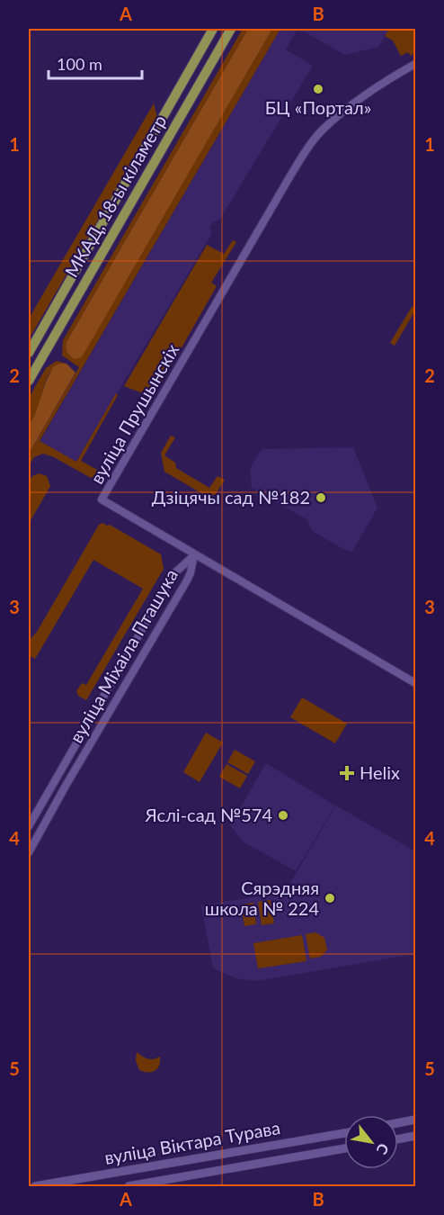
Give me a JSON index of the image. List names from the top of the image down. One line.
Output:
{"streets":{"highway":["МКАД, 18-ы кіламетр"],"main road":["вуліца Віктара Турава"],"street":["вуліца Прушынскіх","вуліца Міхаіла Пташука"]},"crossings":[["вуліца Прушынскіх","вуліца Міхаіла Пташука"]],"places":{"other":["БЦ «Портал»","Дзіцячы сад №182","Яслі-сад №574","Сярэдняя школа № 224"],"health":["Helix"]},"scale_bar":"100 m","north":"bottom right","grid":{"columns":["A","B"],"rows":["1","2","3","4","5"]}}
